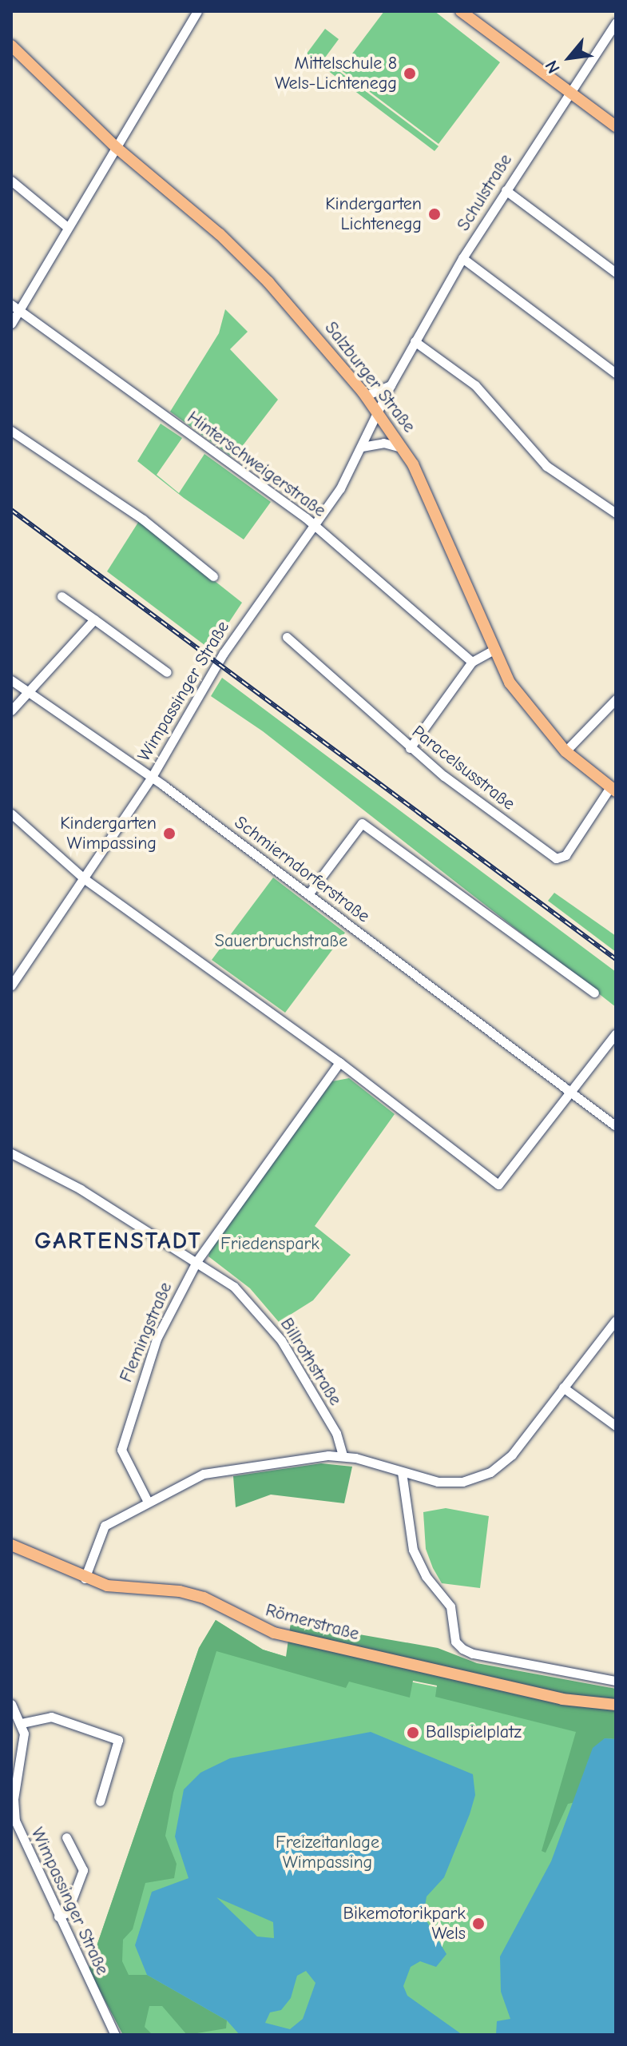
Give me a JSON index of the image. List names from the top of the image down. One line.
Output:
{"streets":{"main road":["Salzburger Straße","Römerstraße"],"street":["Schulstraße","Hinterschweigerstraße","Wimpassinger Straße","Paracelsusstraße","Schmierndorferstraße","Flemingstraße","Billrothstraße"]},"crossings":[["Schulstraße","Salzburger Straße"],["Schulstraße","Wimpassinger Straße"],["Salzburger Straße","Wimpassinger Straße"],["Salzburger Straße","Paracelsusstraße"],["Hinterschweigerstraße","Wimpassinger Straße"],["Wimpassinger Straße","Schmierndorferstraße"],["Flemingstraße","Billrothstraße"]],"districts":["GARTENSTADT"],"parks":["Sauerbruchstraße","Friedenspark","Freizeitanlage Wimpassing"],"places":["Mittelschule 8 Wels-Lichtenegg","Kindergarten Lichtenegg","Kindergarten Wimpassing","Ballspielplatz","Bikemotorikpark Wels"],"north":"bottom left"}
